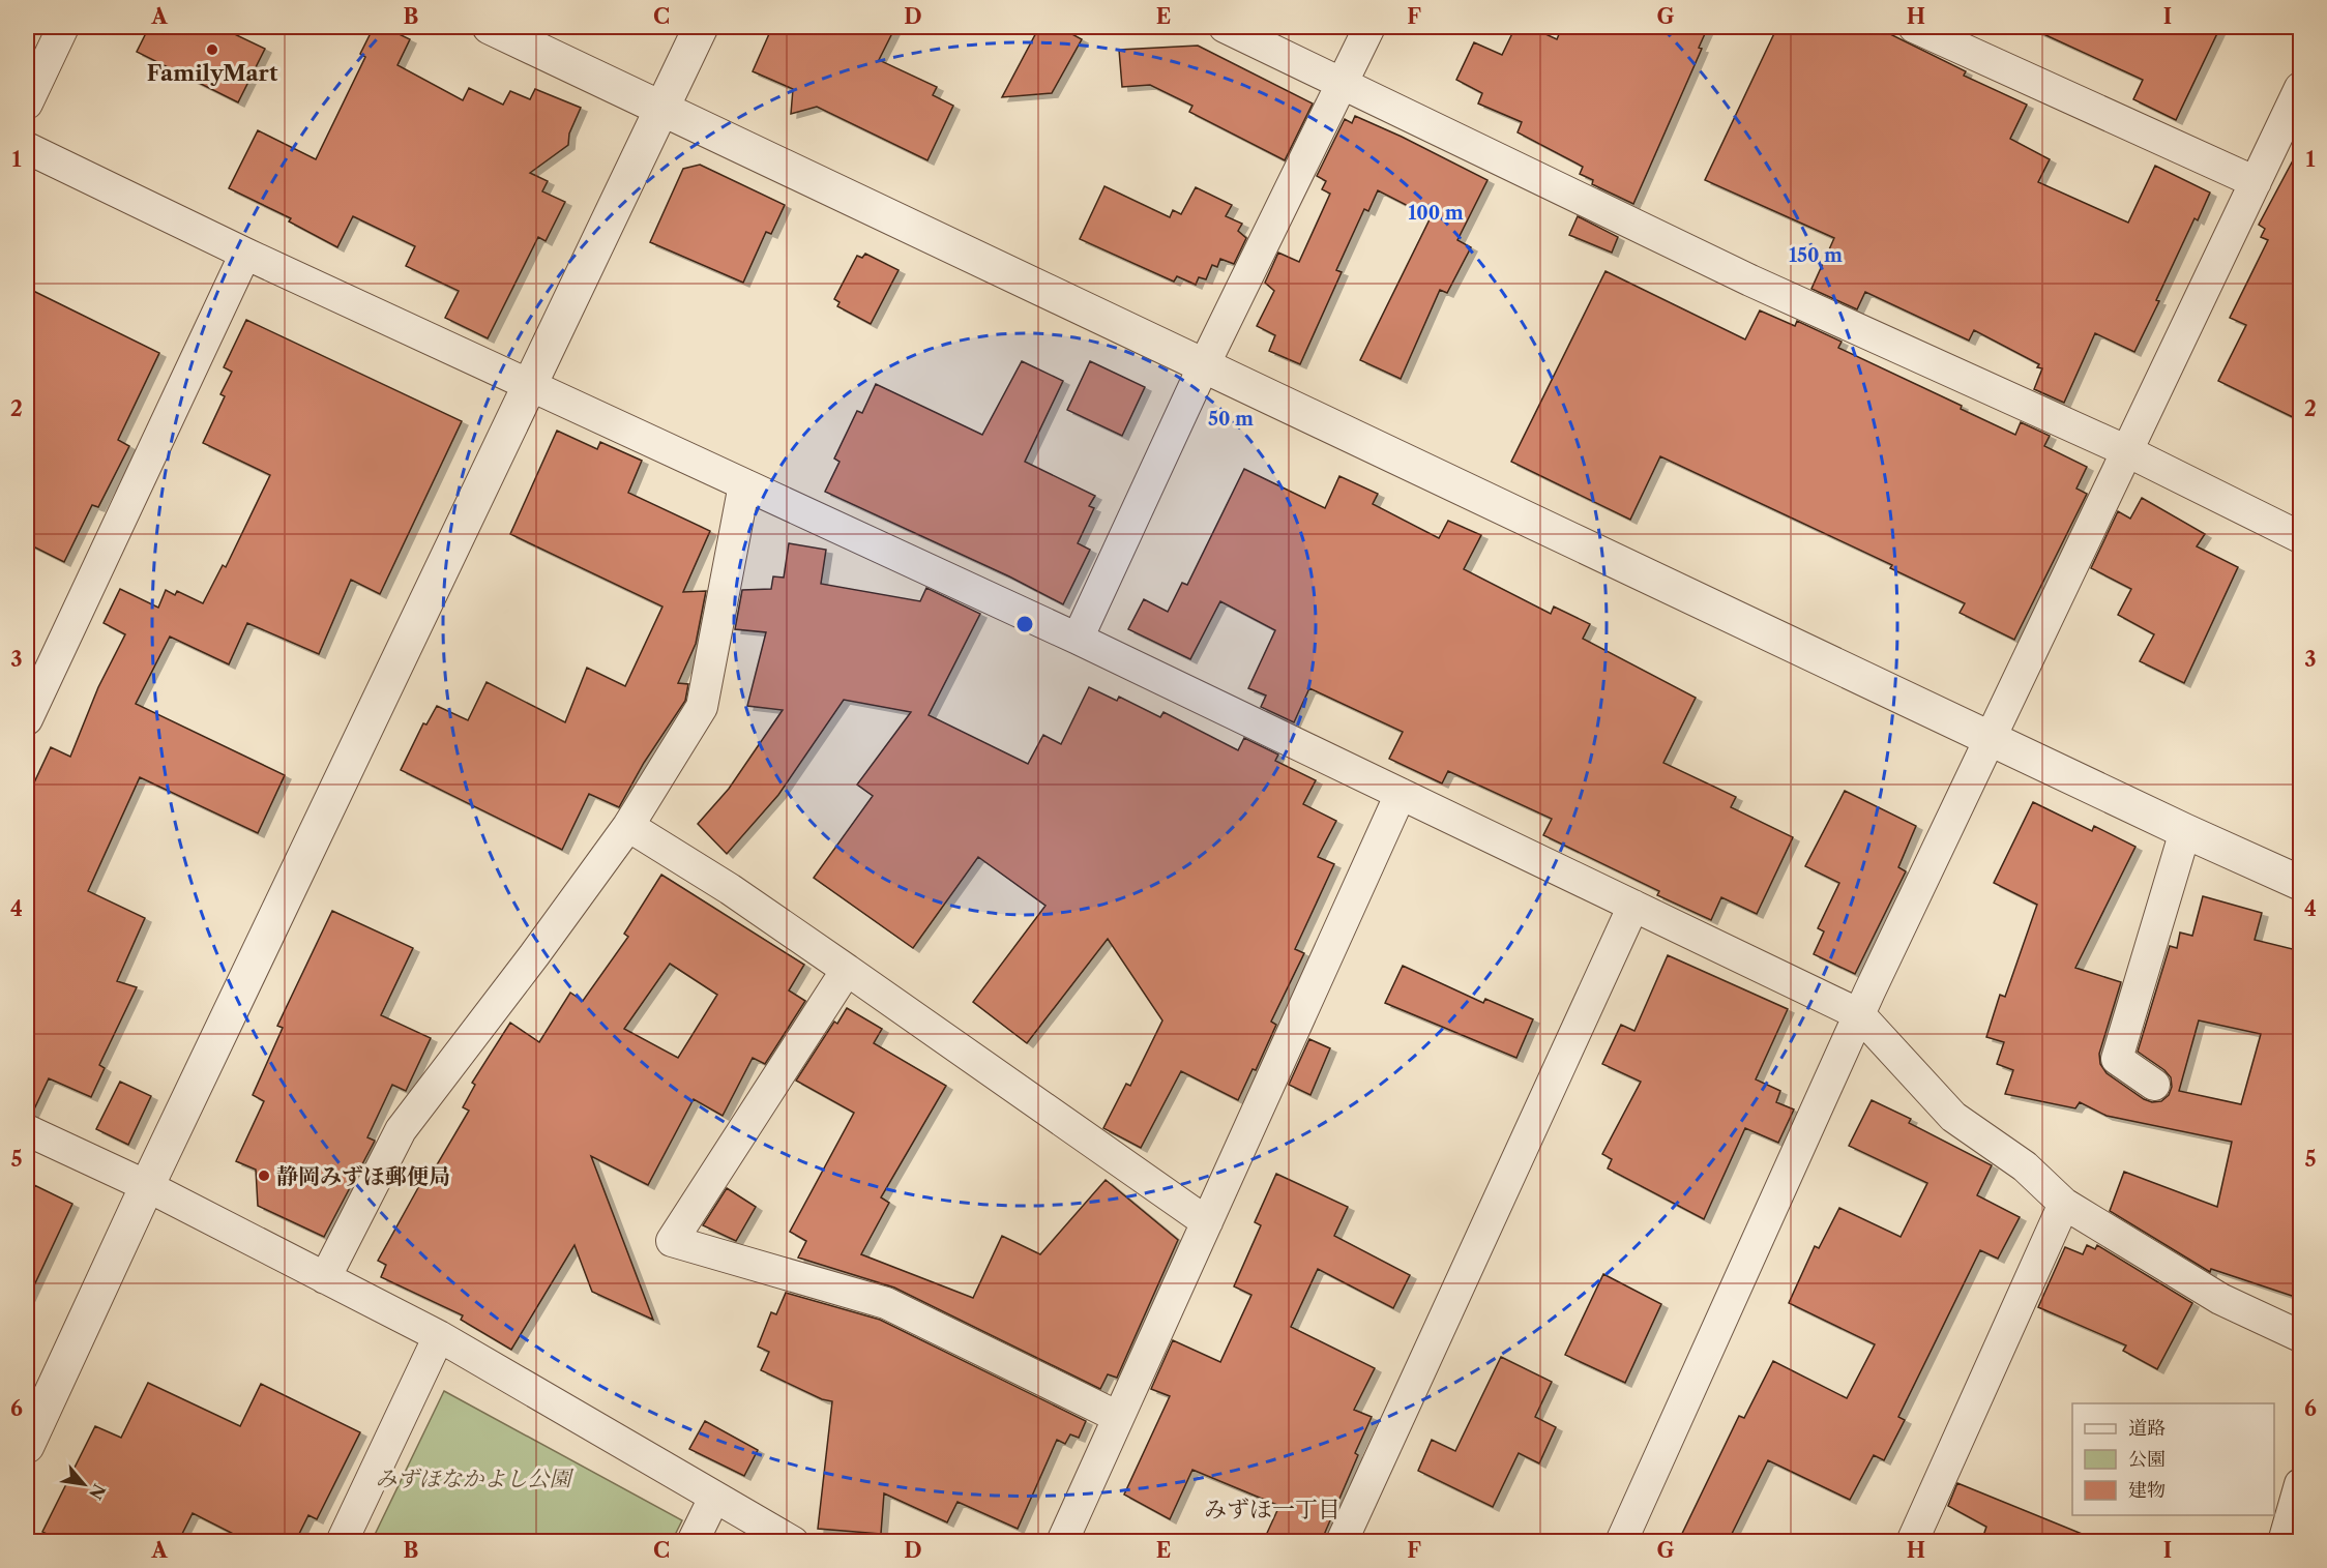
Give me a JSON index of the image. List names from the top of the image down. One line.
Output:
{"districts":["みずほ一丁目"],"parks":["みずほなかよし公園"],"places":["FamilyMart","静岡みずほ郵便局"],"legend":["道路","公園","建物"],"north":"bottom right","grid":{"columns":["A","B","C","D","E","F","G","H","I"],"rows":["1","2","3","4","5","6"]},"rings":["100 m","150 m","50 m"]}
